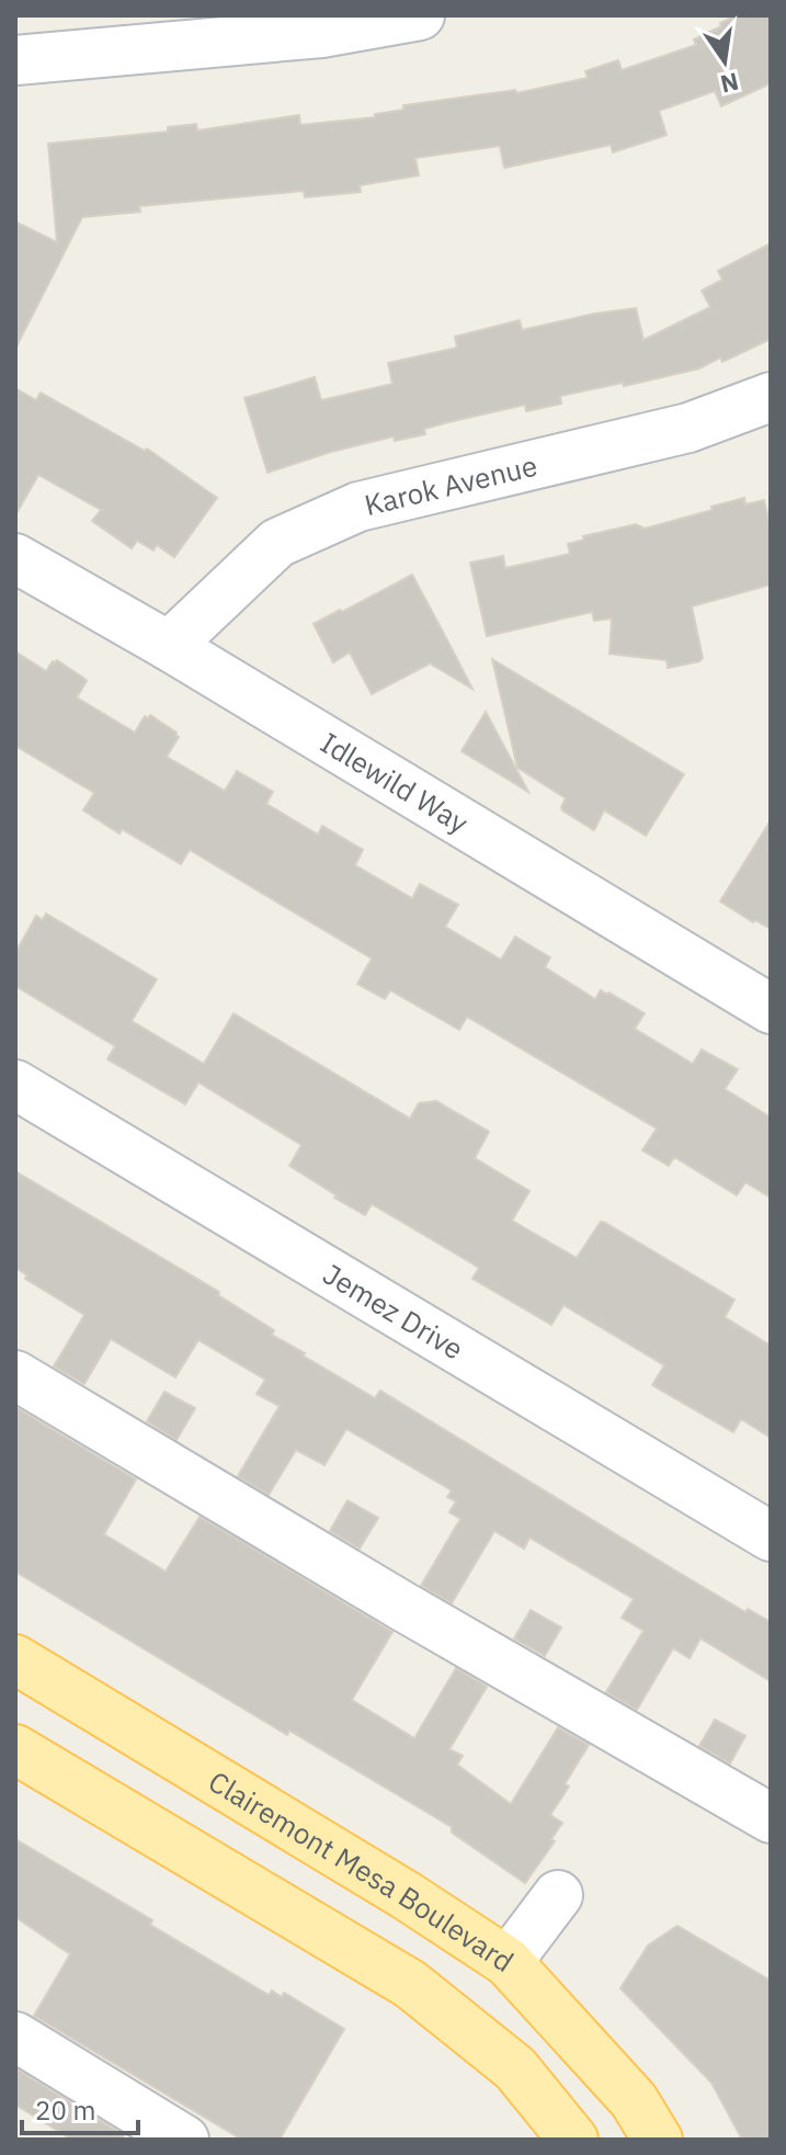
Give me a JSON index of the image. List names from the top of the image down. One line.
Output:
{"streets":{"main road":["Clairemont Mesa Boulevard"],"street":["Karok Avenue","Idlewild Way","Jemez Drive"]},"crossings":[["Karok Avenue","Idlewild Way"]],"scale_bar":"20 m","north":"bottom"}
